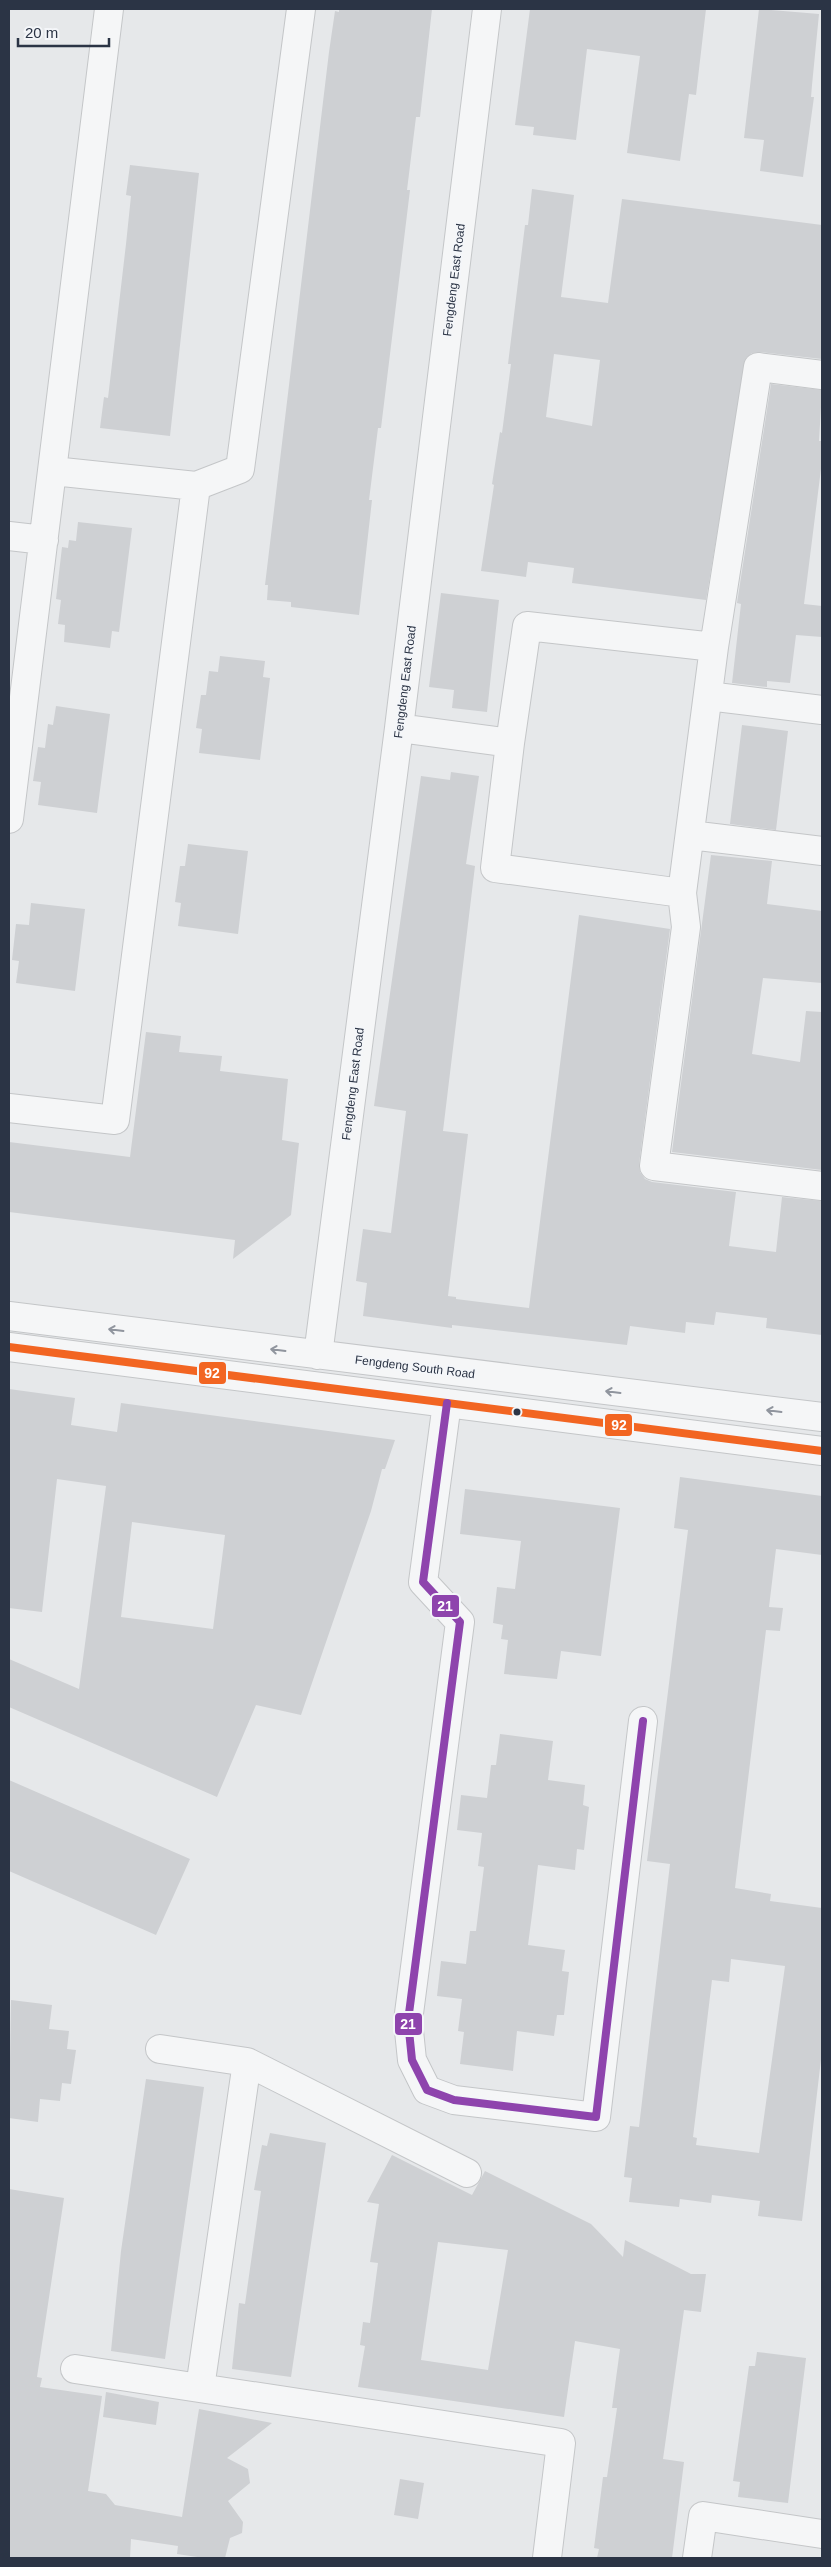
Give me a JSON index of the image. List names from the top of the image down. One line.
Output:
{"streets":{"street":["Fengdeng East Road","Fengdeng South Road"]},"crossings":[["Fengdeng East Road","Fengdeng South Road"]],"lines":["transit line 92","transit line 21"],"scale_bar":"20 m"}
